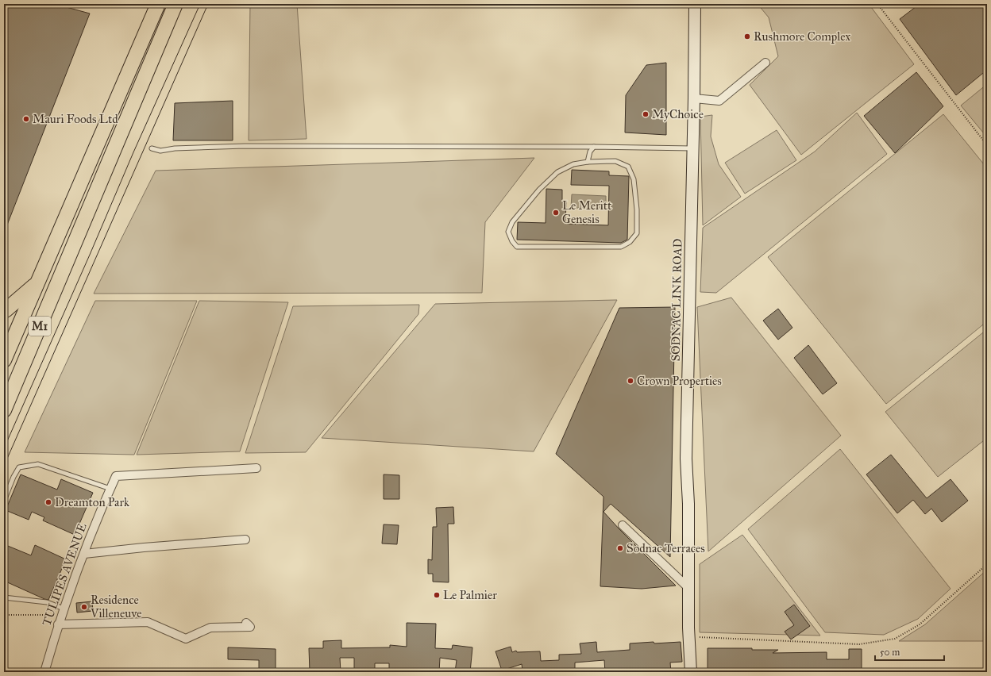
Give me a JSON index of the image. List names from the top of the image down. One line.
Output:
{"streets":{"highway":["M1"],"main road":["SODNAC LINK ROAD"],"street":["TULIPES AVENUE"]},"places":["Rushmore Complex","MyChoice","Mauri Foods Ltd","Le Meritt Genesis","Crown Properties","Dreamton Park","Sodnac Terraces","Le Palmier","Residence Villeneuve"],"scale_bar":"50 m"}
